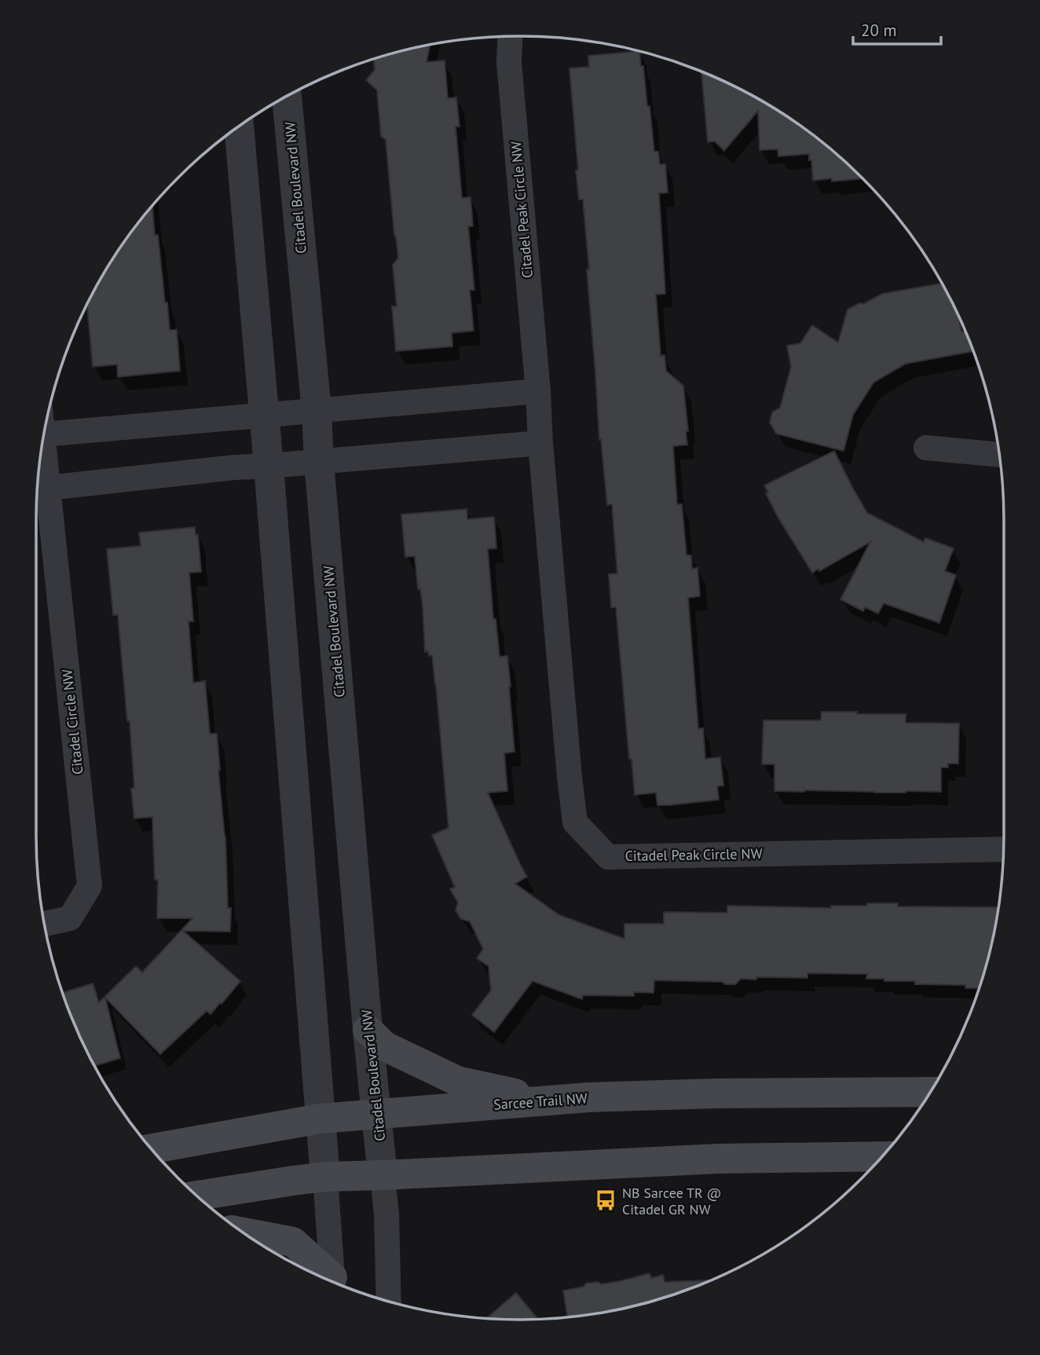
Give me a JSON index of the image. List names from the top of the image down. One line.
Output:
{"streets":{"main road":["Sarcee Trail NW"],"street":["Citadel Boulevard NW","Citadel Peak Circle NW","Citadel Circle NW"]},"crossings":[["Citadel Boulevard NW","Sarcee Trail NW"]],"places":{"bus stop":["NB Sarcee TR @ Citadel GR NW"]},"scale_bar":"20 m"}
